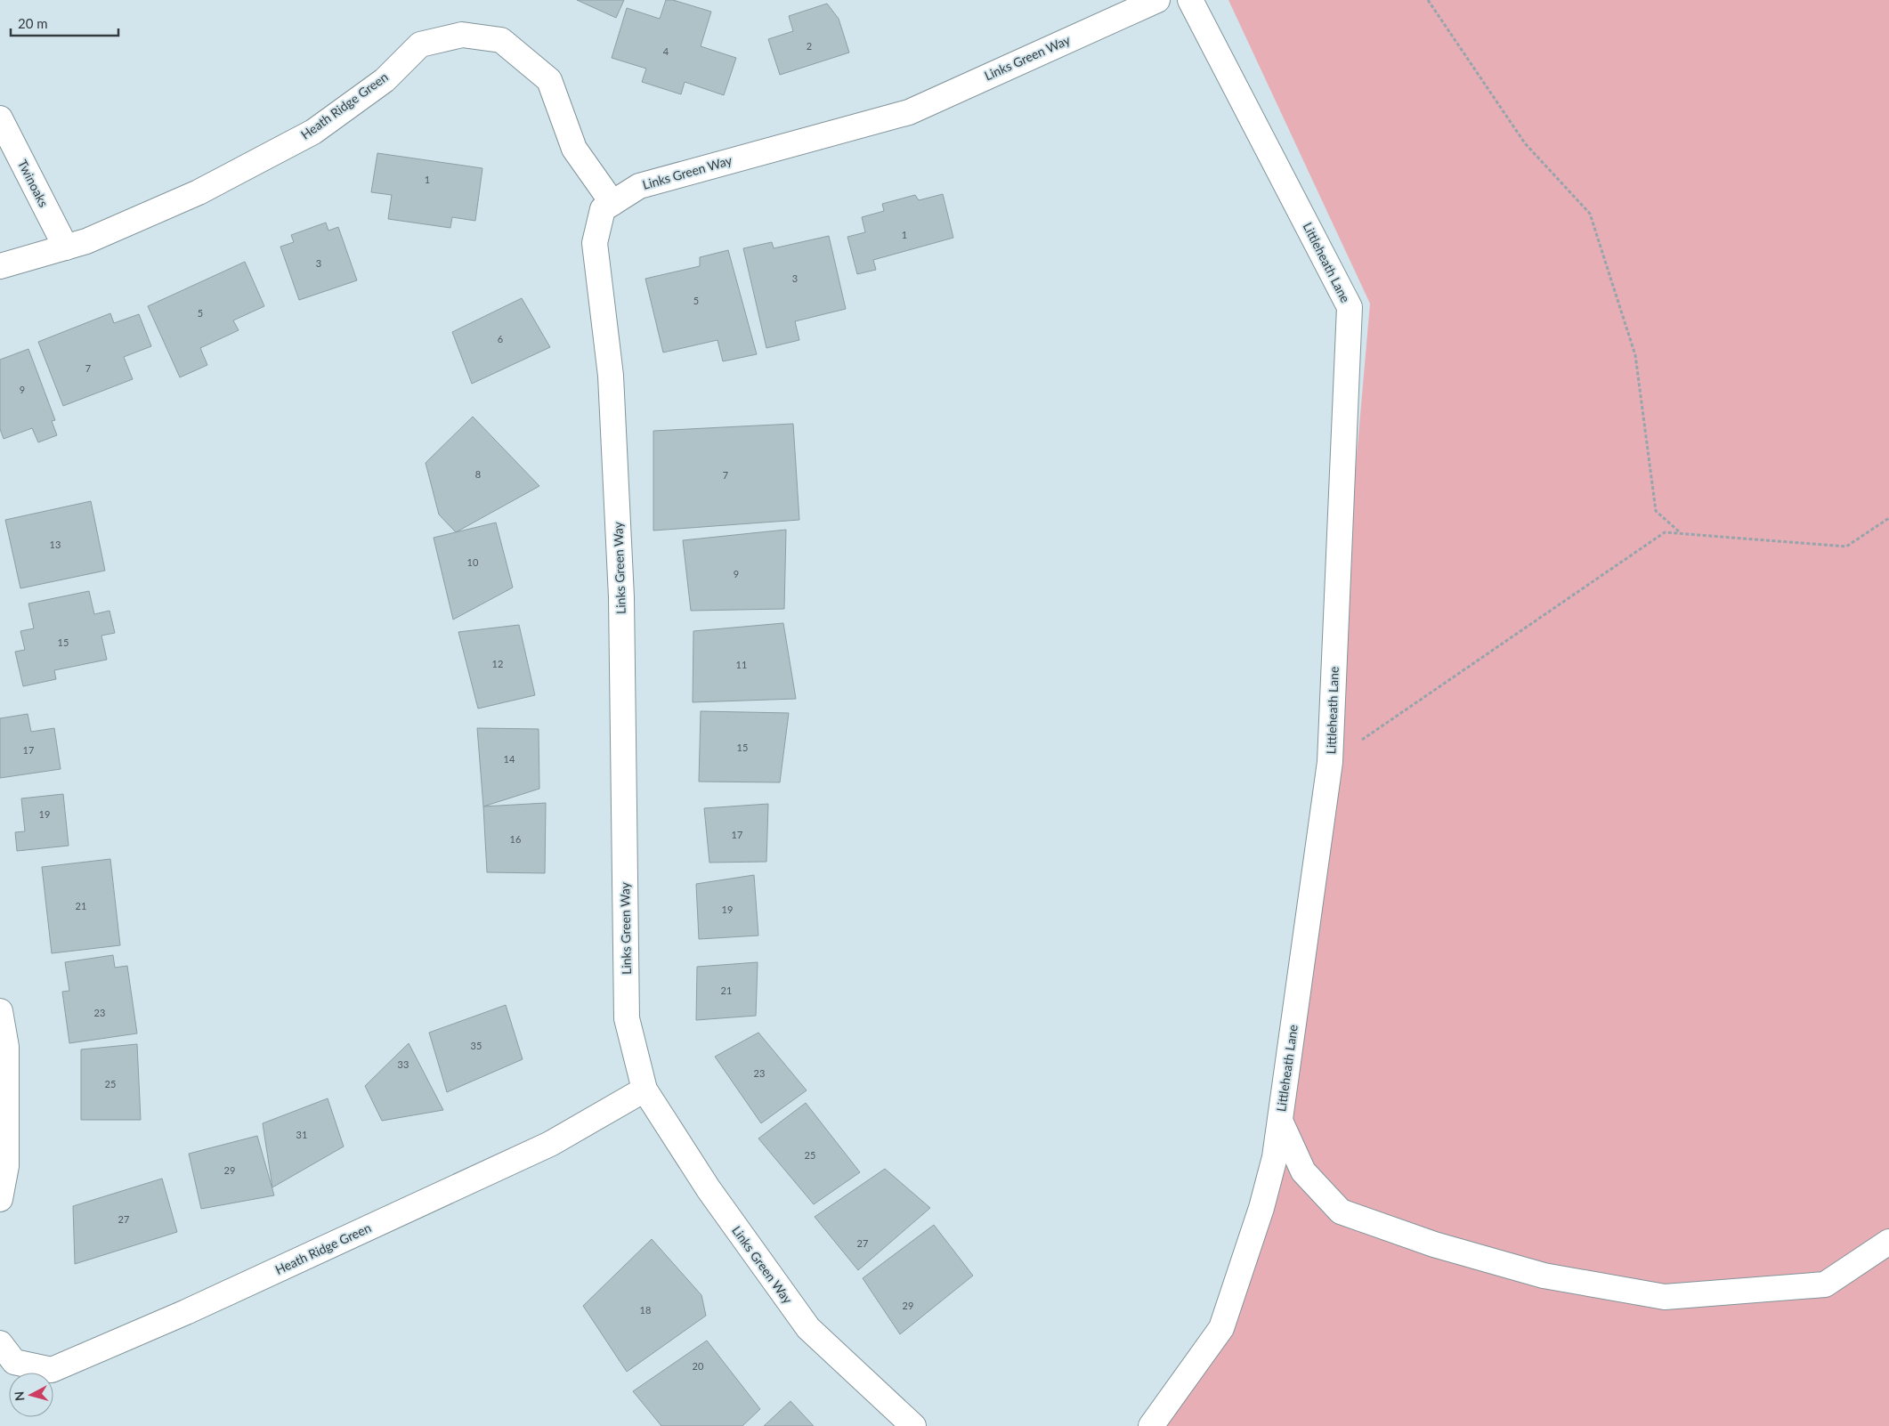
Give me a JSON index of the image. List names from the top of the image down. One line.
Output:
{"streets":{"street":["Links Green Way","Heath Ridge Green","Twinoaks","Littleheath Lane"]},"crossings":[["Links Green Way","Heath Ridge Green"],["Heath Ridge Green","Twinoaks"]],"house_numbers":["2","4","1","1","3","3","5","5","6","7","9","8","7","13","10","9","15","12","11","15","17","14","19","17","16","21","19","21","23","35","33","23","25","31","25","29","27","27","29","18","20"],"scale_bar":"20 m","north":"left"}
